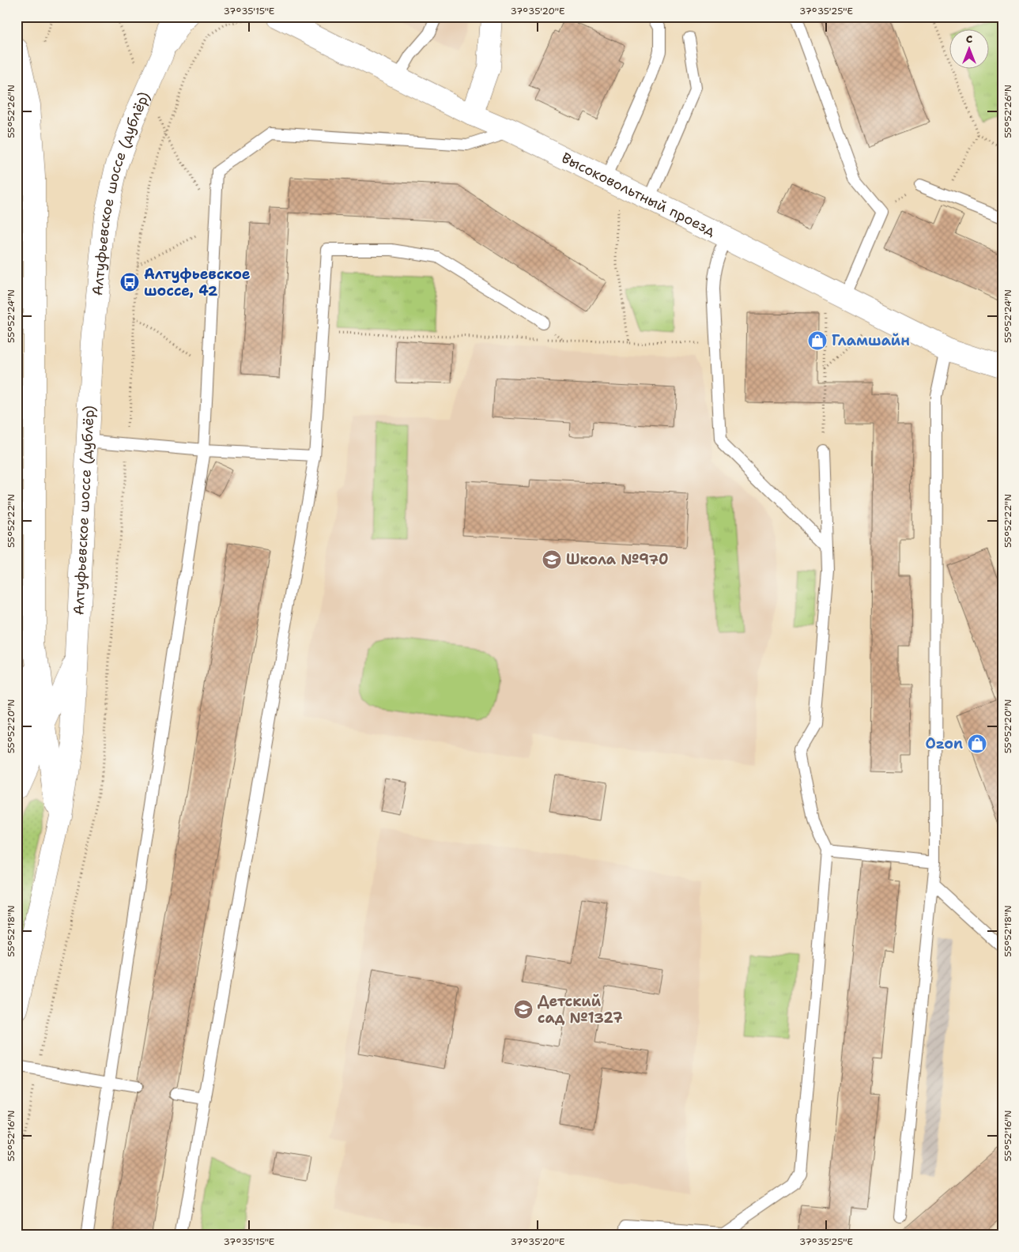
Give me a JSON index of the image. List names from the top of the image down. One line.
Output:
{"streets":{"main road":["Алтуфьевское шоссе (дублёр)","Высоковольтный проезд"]},"places":{"bus stop":["Алтуфьевское шоссе, 42"],"shop":["Гламшайн","Ozon"],"school or university":["Школа №970","Детский сад №1327"]},"north":"top","coordinates":["37°35'15\"E","37°35'20\"E","37°35'25\"E","55°52'26\"N","55°52'24\"N","55°52'22\"N","55°52'20\"N","55°52'18\"N","55°52'16\"N"]}
